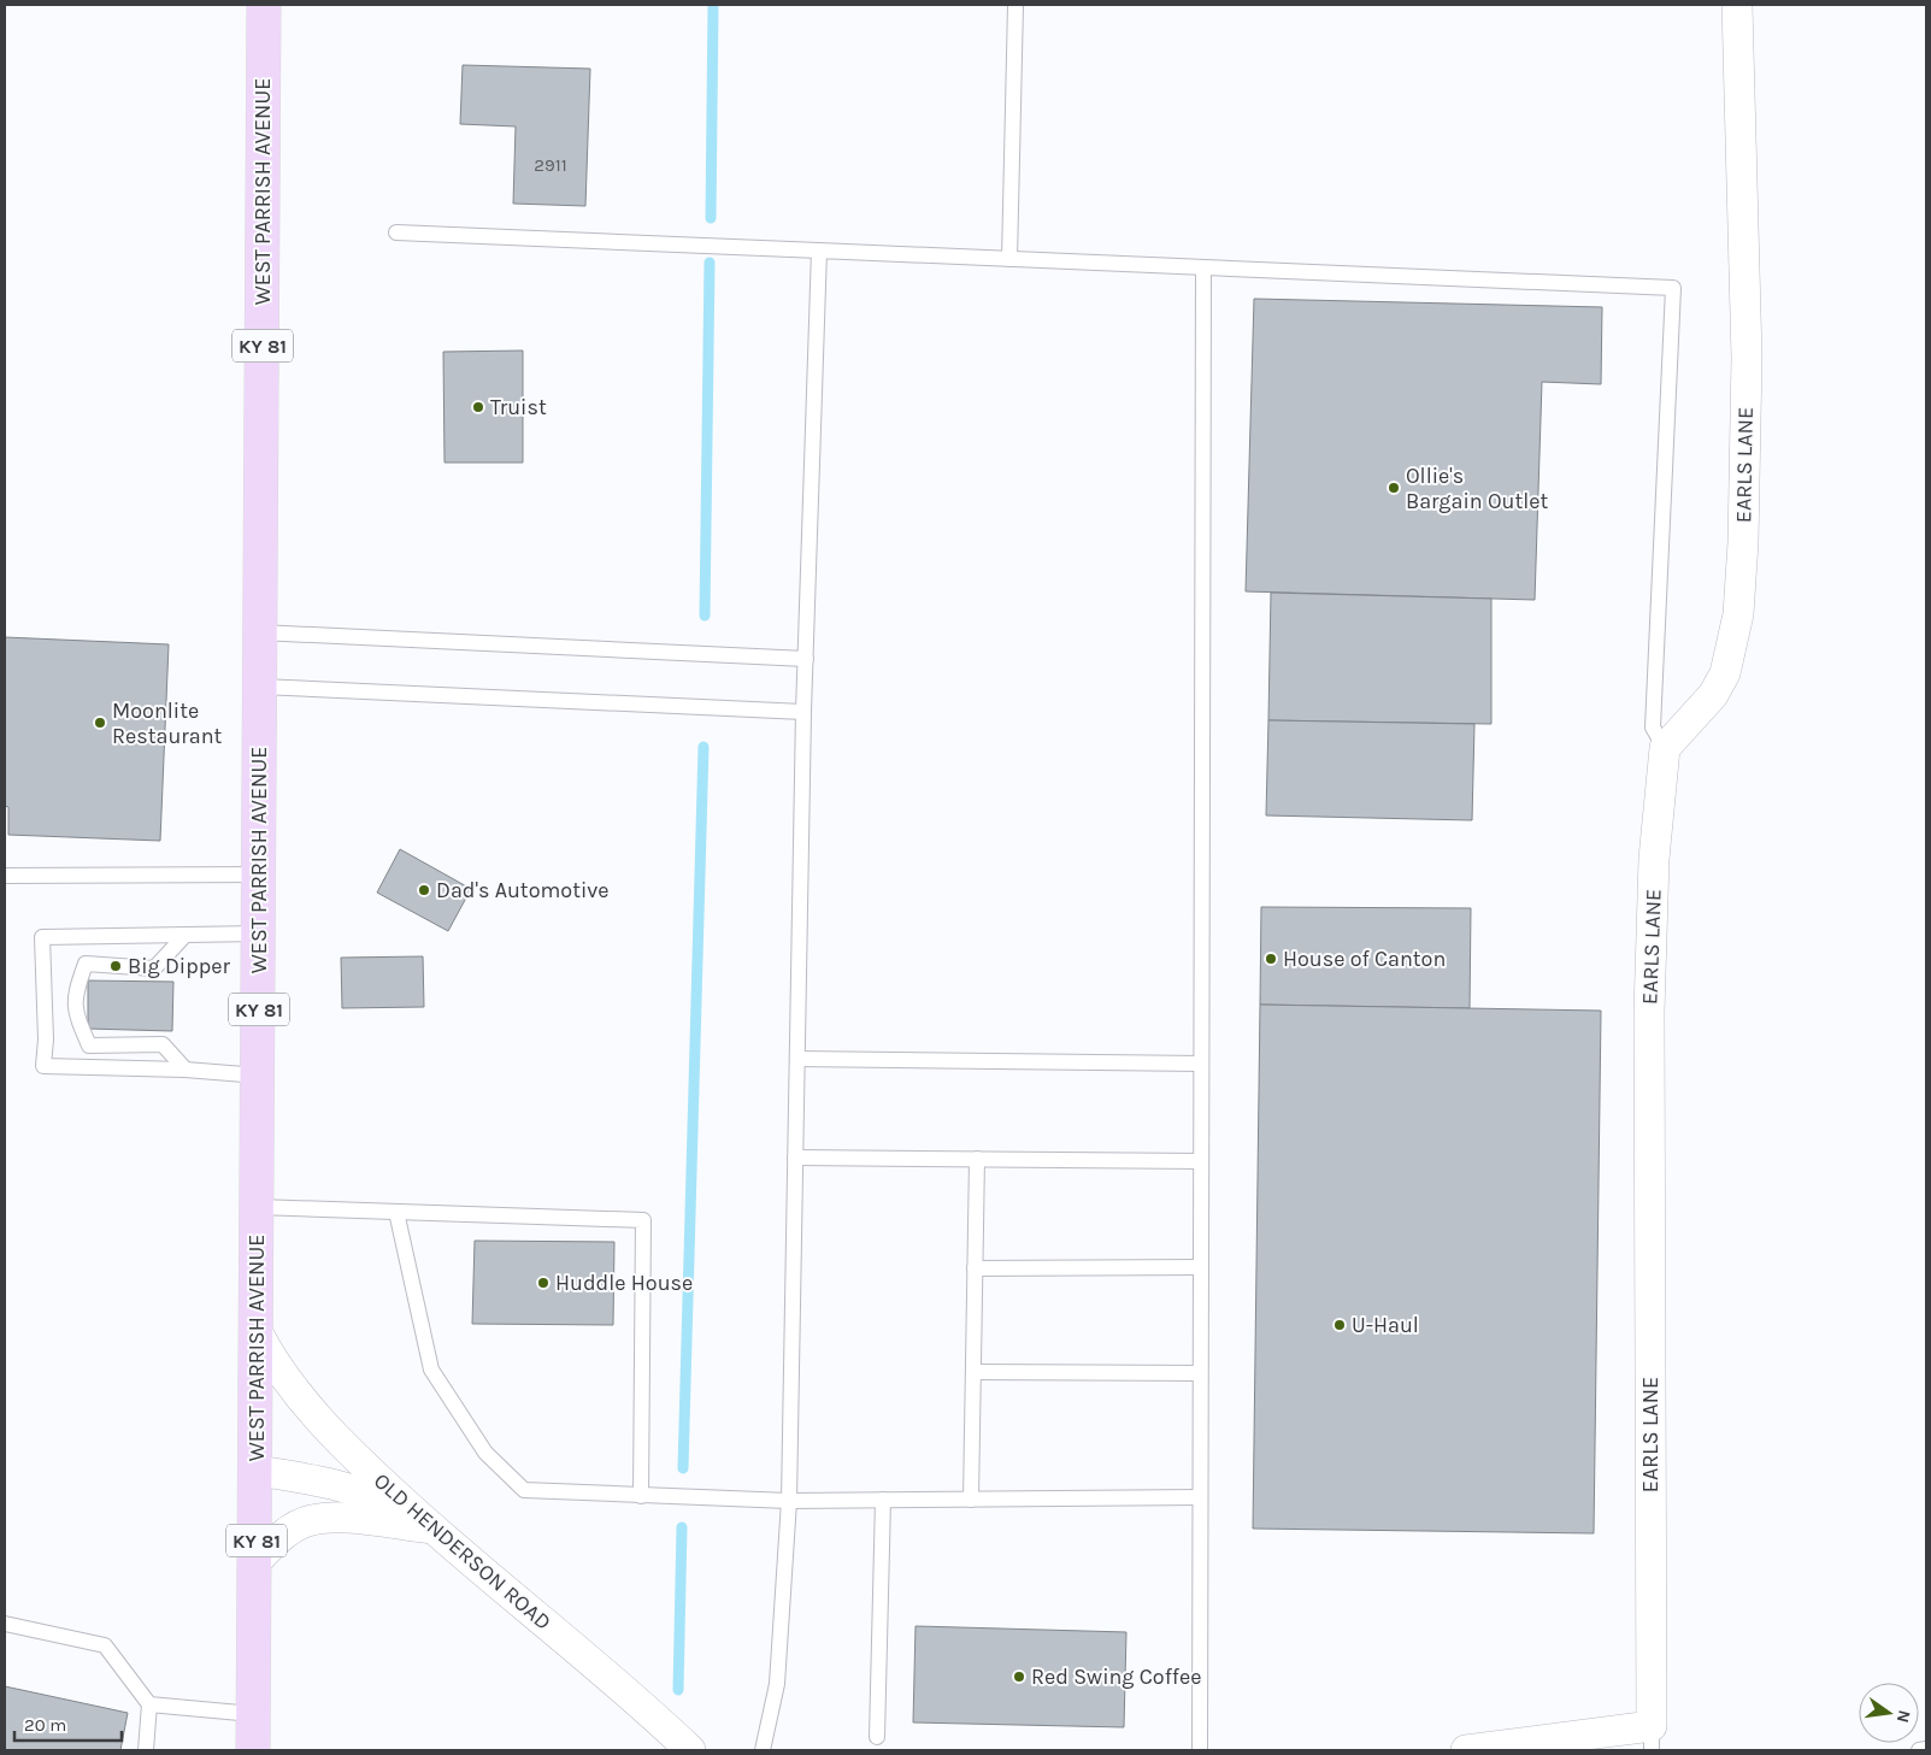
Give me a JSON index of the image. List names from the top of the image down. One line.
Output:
{"streets":{"main road":["WEST PARRISH AVENUE","KY 81"],"street":["EARLS LANE","OLD HENDERSON ROAD"]},"crossings":[["WEST PARRISH AVENUE","OLD HENDERSON ROAD"]],"places":["Truist","Ollie's Bargain Outlet","Moonlite Restaurant","Dad's Automotive","House of Canton","Big Dipper","Huddle House","U-Haul","Red Swing Coffee"],"house_numbers":["2911"],"scale_bar":"20 m","north":"right"}
